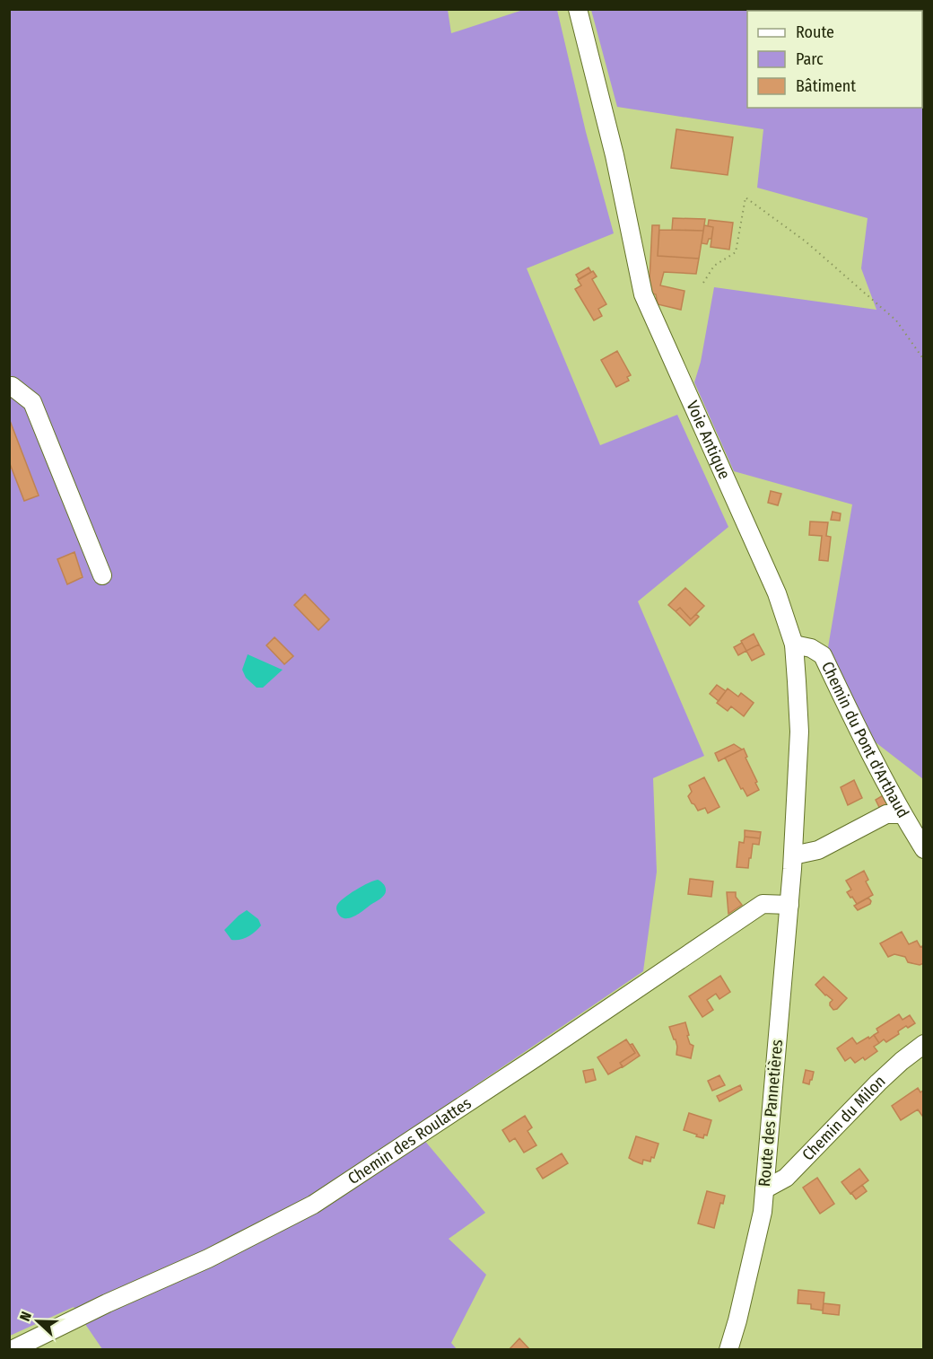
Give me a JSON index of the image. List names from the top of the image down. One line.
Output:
{"streets":{"street":["Voie Antique","Chemin du Pont d'Arthaud","Route des Pannetières","Chemin du Milon","Chemin des Roulattes"]},"crossings":[["Voie Antique","Chemin du Pont d'Arthaud"],["Voie Antique","Route des Pannetières"],["Route des Pannetières","Chemin du Milon"],["Route des Pannetières","Chemin des Roulattes"]],"legend":["Route","Parc","Bâtiment"],"north":"left"}
